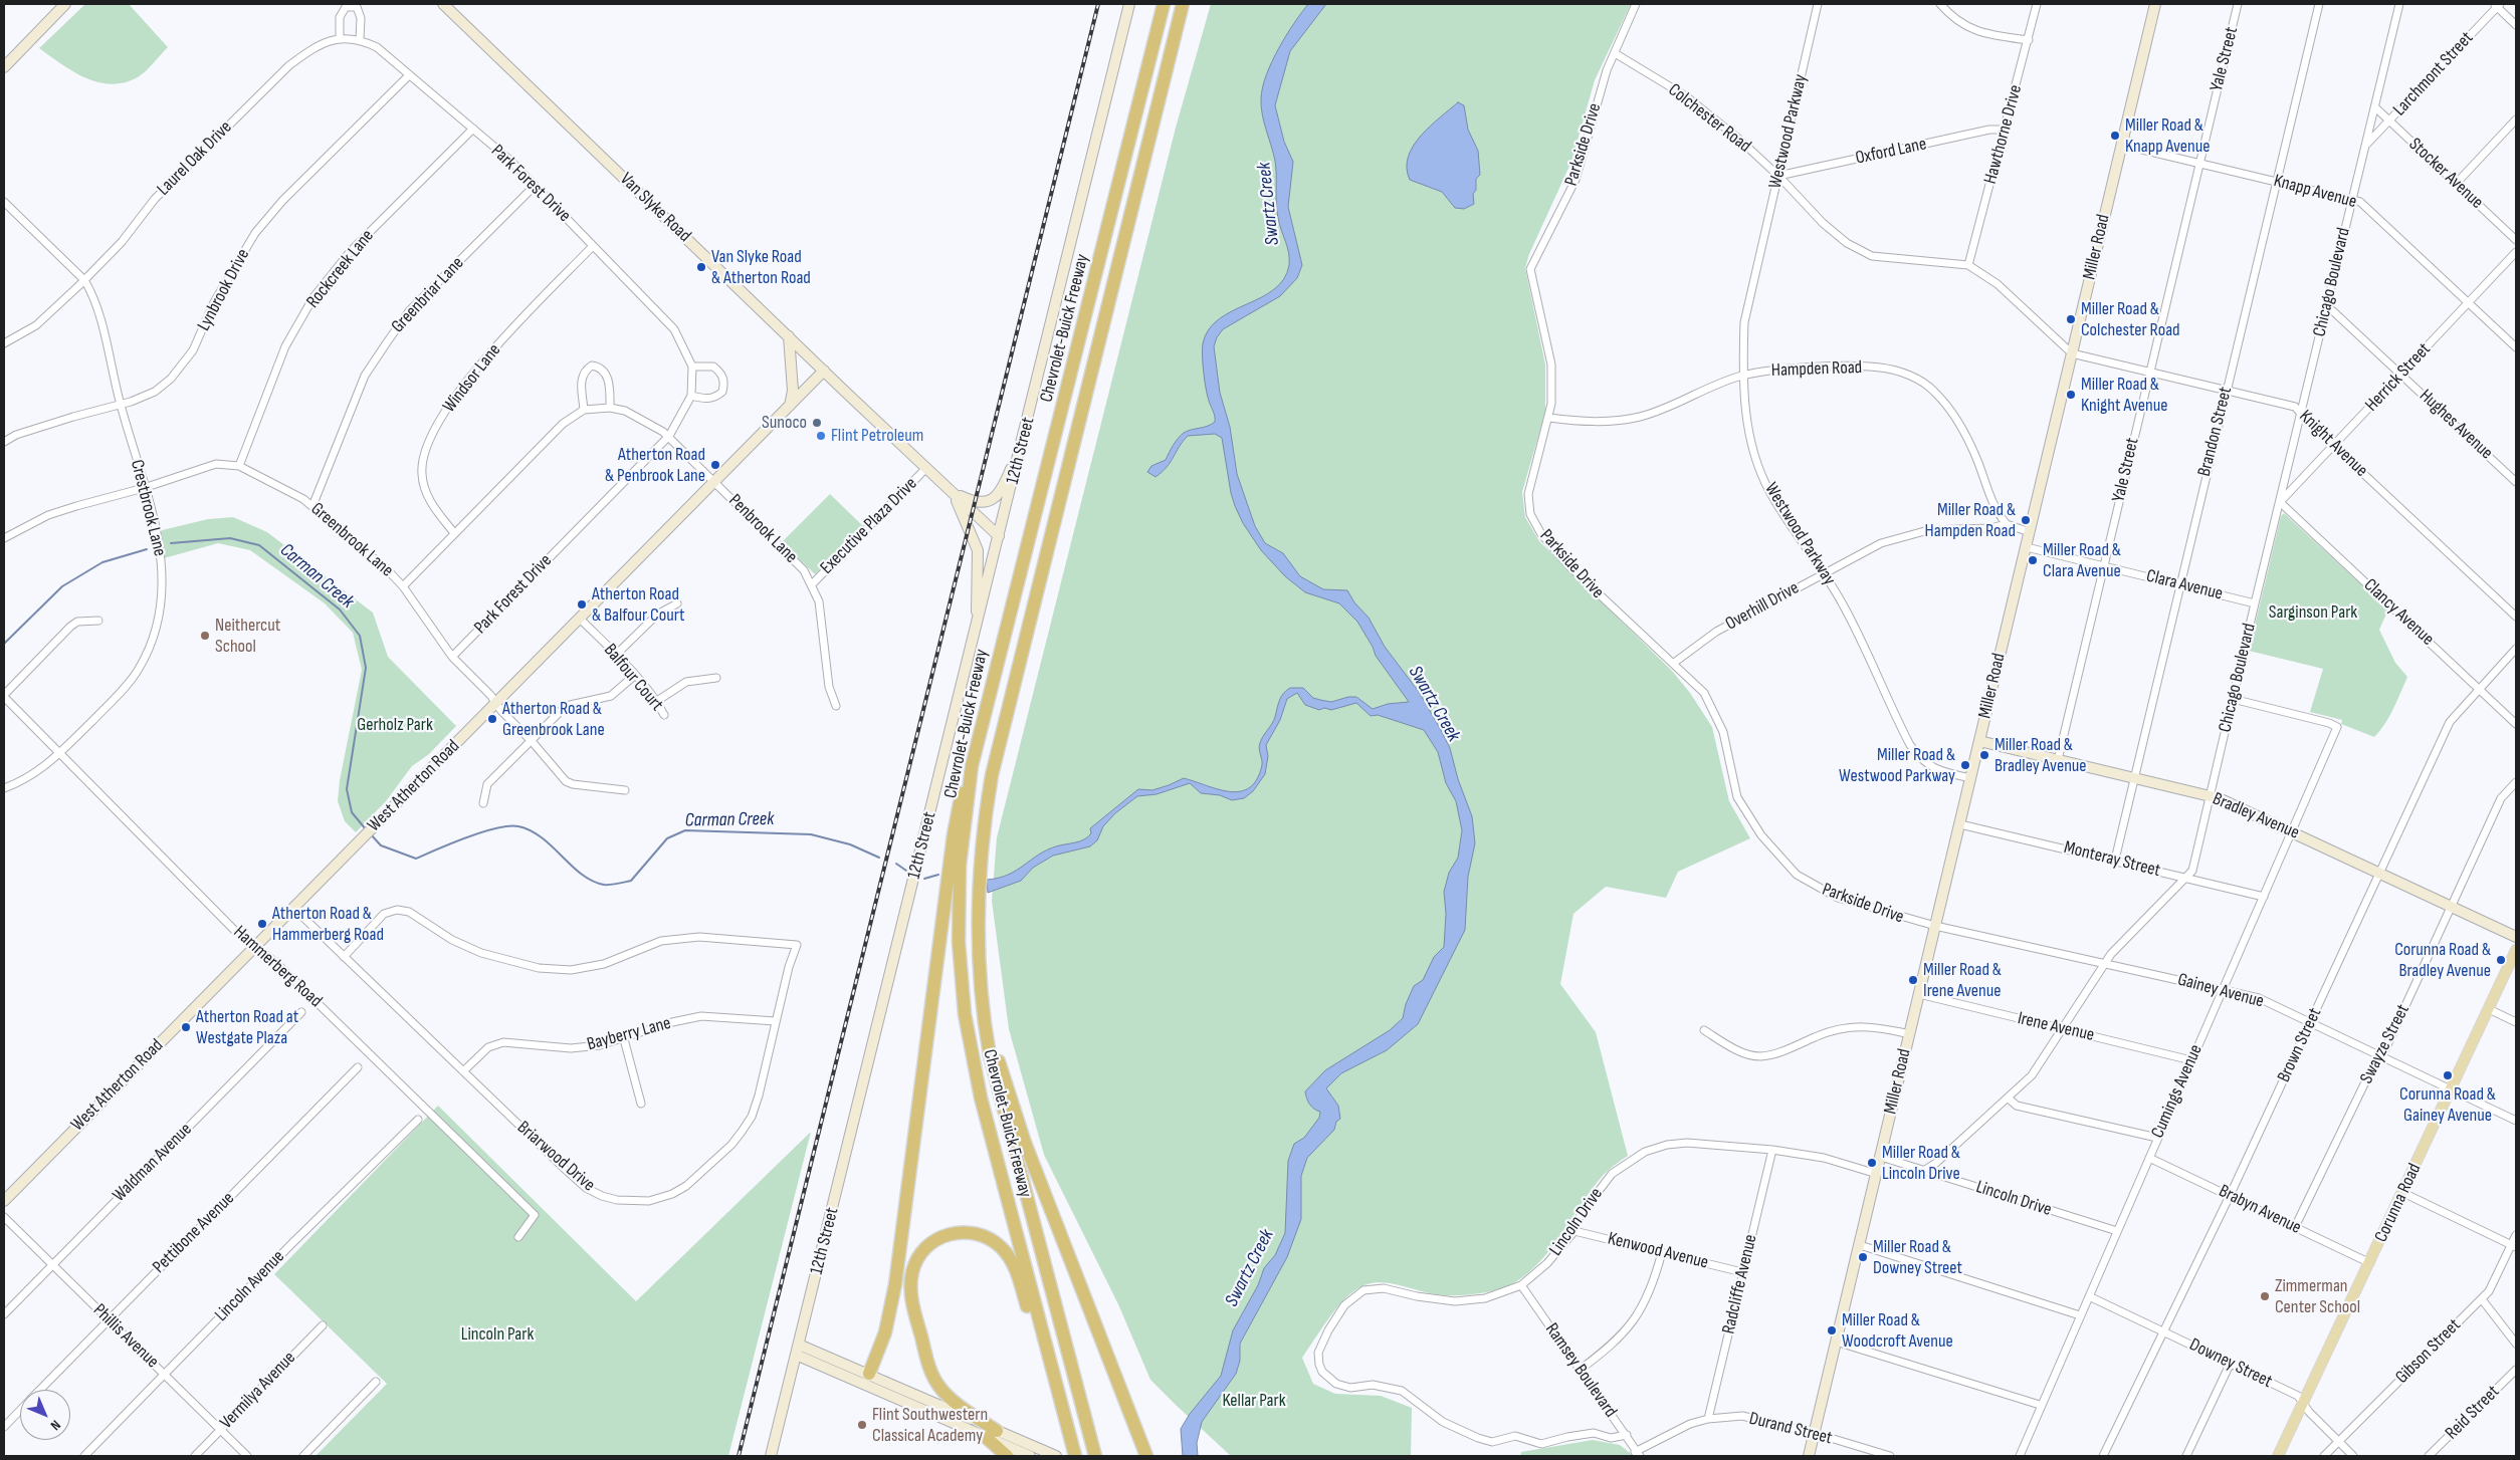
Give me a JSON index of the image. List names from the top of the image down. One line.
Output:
{"streets":{"highway":["Chevrolet-Buick Freeway"],"main road":["Corunna Road"],"street":["Yale Street","Larchmont Street","Colchester Road","Westwood Parkway","Hawthorne Drive","Parkside Drive","Oxford Lane","Laurel Oak Drive","Stocker Avenue","Park Forest Drive","Knapp Avenue","Van Slyke Road","Miller Road","Rockcreek Lane","Chicago Boulevard","Lynbrook Drive","Greenbriar Lane","Hampden Road","Herrick Street","Windsor Lane","Hughes Avenue","Brandon Street","Knight Avenue","12th Street","Crestbrook Lane","Executive Plaza Drive","Penbrook Lane","Greenbrook Lane","Clara Avenue","Overhill Drive","Clancy Avenue","Balfour Court","West Atherton Road","Bradley Avenue","Monteray Street","Hammerberg Road","Gainey Avenue","Irene Avenue","Bayberry Lane","Swayze Street","Brown Street","Cumings Avenue","Briarwood Drive","Waldman Avenue","Lincoln Drive","Brabyn Avenue","Pettibone Avenue","Kenwood Avenue","Radcliffe Avenue","Lincoln Avenue","Phillis Avenue","Gibson Street","Downey Street","Ramsey Boulevard","Vermilya Avenue","Reid Street","Durand Street"]},"crossings":[["Yale Street","Knapp Avenue"],["Yale Street","Knight Avenue"],["Yale Street","Clara Avenue"],["Yale Street","Bradley Avenue"],["Larchmont Street","Stocker Avenue"],["Larchmont Street","Chicago Boulevard"],["Colchester Road","Westwood Parkway"],["Colchester Road","Hawthorne Drive"],["Colchester Road","Parkside Drive"],["Colchester Road","Oxford Lane"],["Colchester Road","Miller Road"],["Colchester Road","Knight Avenue"],["Westwood Parkway","Oxford Lane"],["Westwood Parkway","Miller Road"],["Westwood Parkway","Hampden Road"],["Westwood Parkway","Overhill Drive"],["Hawthorne Drive","Oxford Lane"],["Parkside Drive","Miller Road"],["Parkside Drive","Hampden Road"],["Parkside Drive","Overhill Drive"],["Parkside Drive","Gainey Avenue"],["Laurel Oak Drive","Crestbrook Lane"],["Stocker Avenue","Chicago Boulevard"],["Park Forest Drive","Rockcreek Lane"],["Park Forest Drive","Lynbrook Drive"],["Park Forest Drive","Greenbriar Lane"],["Park Forest Drive","Windsor Lane"],["Park Forest Drive","Penbrook Lane"],["Park Forest Drive","Greenbrook Lane"],["Knapp Avenue","Miller Road"],["Knapp Avenue","Chicago Boulevard"],["Knapp Avenue","Herrick Street"],["Knapp Avenue","Brandon Street"],["Van Slyke Road","12th Street"],["Van Slyke Road","Executive Plaza Drive"],["Van Slyke Road","West Atherton Road"],["Miller Road","Knight Avenue"],["Miller Road","Clara Avenue"],["Miller Road","Overhill Drive"],["Miller Road","Bradley Avenue"],["Miller Road","Monteray Street"],["Miller Road","Gainey Avenue"],["Miller Road","Irene Avenue"],["Miller Road","Lincoln Drive"],["Miller Road","Durand Street"],["Rockcreek Lane","Greenbrook Lane"],["Chicago Boulevard","Herrick Street"],["Chicago Boulevard","Hughes Avenue"],["Chicago Boulevard","Knight Avenue"],["Chicago Boulevard","Clara Avenue"],["Chicago Boulevard","Clancy Avenue"],["Chicago Boulevard","Bradley Avenue"],["Chicago Boulevard","Monteray Street"],["Chicago Boulevard","Gainey Avenue"],["Chicago Boulevard","Irene Avenue"],["Chicago Boulevard","Cumings Avenue"],["Chicago Boulevard","Lincoln Drive"],["Lynbrook Drive","Crestbrook Lane"],["Greenbriar Lane","Greenbrook Lane"],["Hampden Road","Overhill Drive"],["Herrick Street","Hughes Avenue"],["Herrick Street","Knight Avenue"],["Herrick Street","Clancy Avenue"],["Windsor Lane","Penbrook Lane"],["Brandon Street","Knight Avenue"],["Brandon Street","Clara Avenue"],["Brandon Street","Bradley Avenue"],["Brandon Street","Monteray Street"],["Crestbrook Lane","Greenbrook Lane"],["Crestbrook Lane","Hammerberg Road"],["Executive Plaza Drive","Penbrook Lane"],["Penbrook Lane","Greenbrook Lane"],["Penbrook Lane","West Atherton Road"],["Greenbrook Lane","West Atherton Road"],["Clancy Avenue","Brown Street"],["Balfour Court","West Atherton Road"],["West Atherton Road","Hammerberg Road"],["West Atherton Road","Briarwood Drive"],["Bradley Avenue","Swayze Street"],["Bradley Avenue","Brown Street"],["Bradley Avenue","Cumings Avenue"],["Monteray Street","Cumings Avenue"],["Gainey Avenue","Swayze Street"],["Gainey Avenue","Brown Street"],["Gainey Avenue","Cumings Avenue"],["Gainey Avenue","Corunna Road"],["Irene Avenue","Cumings Avenue"],["Bayberry Lane","Briarwood Drive"],["Swayze Street","Brabyn Avenue"],["Brown Street","Brabyn Avenue"],["Brown Street","Downey Street"],["Cumings Avenue","Lincoln Drive"],["Cumings Avenue","Brabyn Avenue"],["Cumings Avenue","Downey Street"],["Waldman Avenue","Phillis Avenue"],["Lincoln Drive","Kenwood Avenue"],["Lincoln Drive","Radcliffe Avenue"],["Lincoln Drive","Ramsey Boulevard"],["Corunna Road","Brabyn Avenue"],["Corunna Road","Downey Street"],["Pettibone Avenue","Phillis Avenue"],["Kenwood Avenue","Radcliffe Avenue"],["Radcliffe Avenue","Durand Street"],["Lincoln Avenue","Phillis Avenue"],["Phillis Avenue","Vermilya Avenue"],["Gibson Street","Downey Street"],["Ramsey Boulevard","Durand Street"]],"water":["Swartz Creek","Carman Creek"],"parks":["Sarginson Park","Gerholz Park","Lincoln Park","Kellar Park"],"places":["Miller Road & Knapp Avenue","Van Slyke Road & Atherton Road","Miller Road & Colchester Road","Miller Road & Knight Avenue","Sunoco","Flint Petroleum","Atherton Road & Penbrook Lane","Miller Road & Hampden Road","Miller Road & Clara Avenue","Atherton Road & Balfour Court","Neithercut School","Atherton Road & Greenbrook Lane","Miller Road & Bradley Avenue","Miller Road & Westwood Parkway","Atherton Road & Hammerberg Road","Corunna Road & Bradley Avenue","Miller Road & Irene Avenue","Atherton Road at Westgate Plaza","Corunna Road & Gainey Avenue","Miller Road & Lincoln Drive","Miller Road & Downey Street","Zimmerman Center School","Miller Road & Woodcroft Avenue","Flint Southwestern Classical Academy"],"north":"bottom right"}
